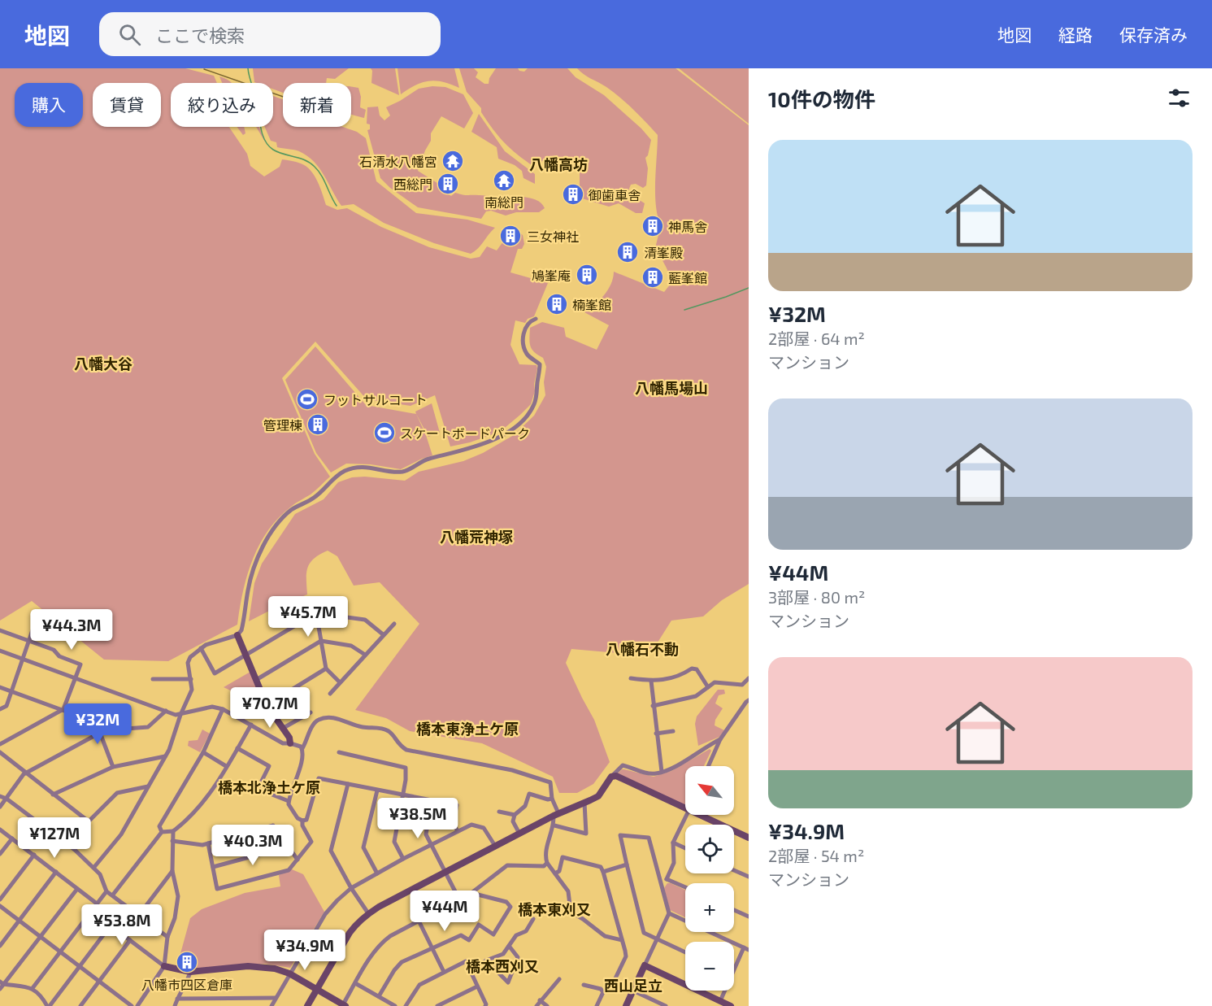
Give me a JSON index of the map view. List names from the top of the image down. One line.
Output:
{"districts":["八幡高坊","八幡大谷","八幡馬場山","八幡荒神塚","八幡石不動","橋本東浄土ケ原","橋本北浄土ケ原","橋本東刈又","橋本西刈又","西山足立"],"places":{"temple":["石清水八幡宮","南総門"],"building":["西総門","御歯車舎","神馬舎","三女神社","清峯殿","鳩峯庵","藍峯館","楠峯館","管理棟","八幡市四区倉庫"],"sports":["フットサルコート","スケートボードパーク"]},"north":"top left","page":{"header":"地図","search":"ここで検索","nav":["地図","経路","保存済み"],"heading":"10件の物件","chip":["購入","賃貸","絞り込み","新着"],"list":[{"name":"¥32M","note":"2部屋 · 64 m² · マンション"},{"name":"¥44M","note":"3部屋 · 80 m² · マンション"},{"name":"¥34.9M","note":"2部屋 · 54 m² · マンション"}],"price":["¥45.7M","¥44.3M","¥70.7M","¥32M","¥38.5M","¥127M","¥40.3M","¥44M","¥53.8M","¥34.9M"],"map_buttons":["+","−"]}}
